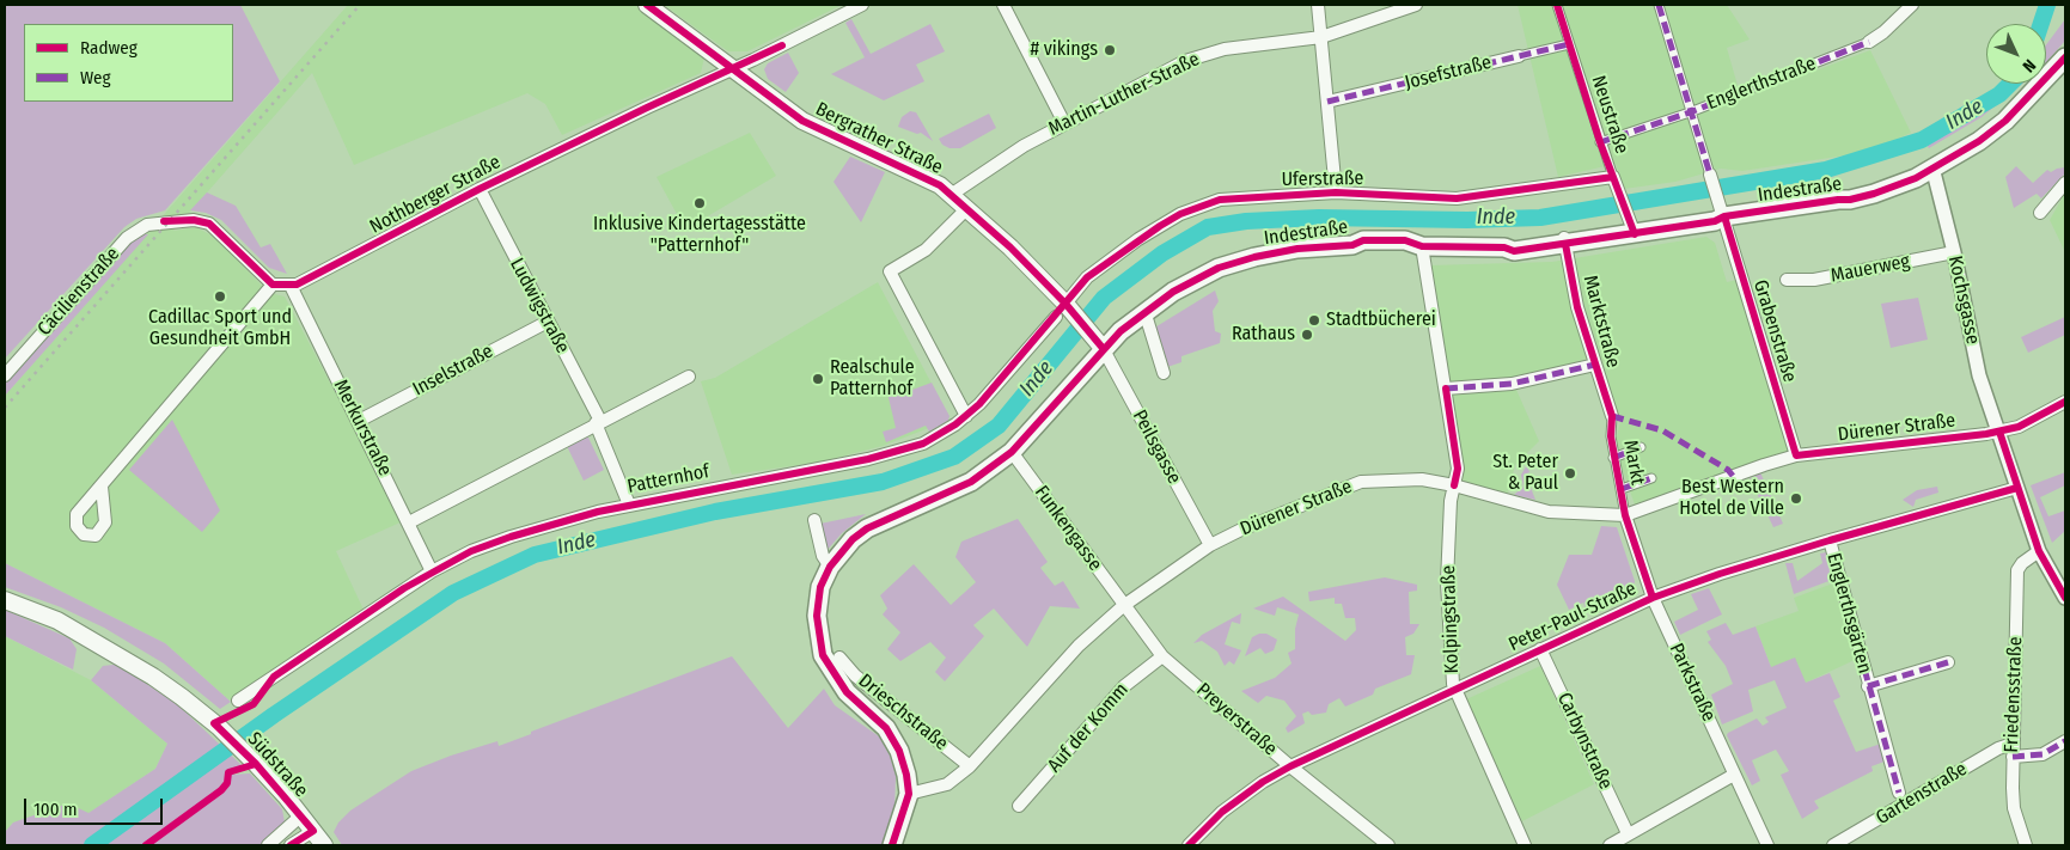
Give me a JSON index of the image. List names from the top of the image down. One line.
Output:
{"streets":{"main road":["Bergrather Straße","Indestraße","Südstraße"],"street":["Josefstraße","Englerthstraße","Martin-Luther-Straße","Neustraße","Uferstraße","Nothberger Straße","Mauerweg","Cäcilienstraße","Kochsgasse","Ludwigstraße","Marktstraße","Grabenstraße","Inselstraße","Merkurstraße","Dürener Straße","Peilsgasse","Markt","Patternhof","Funkengasse","Englerthsgärten","Peter-Paul-Straße","Kolpingstraße","Parkstraße","Friedensstraße","Drieschstraße","Preyerstraße","Auf der Komm","Carbynstraße","Gartenstraße"]},"crossings":[["Josefstraße","Neustraße"],["Englerthstraße","Neustraße"],["Englerthstraße","Grabenstraße"],["Martin-Luther-Straße","Bergrather Straße"],["Neustraße","Uferstraße"],["Neustraße","Indestraße"],["Bergrather Straße","Uferstraße"],["Bergrather Straße","Indestraße"],["Bergrather Straße","Nothberger Straße"],["Bergrather Straße","Peilsgasse"],["Bergrather Straße","Patternhof"],["Uferstraße","Patternhof"],["Indestraße","Kochsgasse"],["Indestraße","Marktstraße"],["Indestraße","Grabenstraße"],["Indestraße","Dürener Straße"],["Indestraße","Peilsgasse"],["Indestraße","Funkengasse"],["Indestraße","Kolpingstraße"],["Nothberger Straße","Cäcilienstraße"],["Nothberger Straße","Ludwigstraße"],["Nothberger Straße","Merkurstraße"],["Mauerweg","Kochsgasse"],["Kochsgasse","Dürener Straße"],["Kochsgasse","Peter-Paul-Straße"],["Kochsgasse","Friedensstraße"],["Ludwigstraße","Inselstraße"],["Ludwigstraße","Patternhof"],["Marktstraße","Markt"],["Grabenstraße","Dürener Straße"],["Inselstraße","Merkurstraße"],["Merkurstraße","Patternhof"],["Dürener Straße","Peilsgasse"],["Dürener Straße","Markt"],["Dürener Straße","Funkengasse"],["Dürener Straße","Kolpingstraße"],["Dürener Straße","Parkstraße"],["Dürener Straße","Drieschstraße"],["Dürener Straße","Preyerstraße"],["Markt","Parkstraße"],["Funkengasse","Preyerstraße"],["Englerthsgärten","Peter-Paul-Straße"],["Peter-Paul-Straße","Kolpingstraße"],["Peter-Paul-Straße","Parkstraße"],["Peter-Paul-Straße","Preyerstraße"],["Peter-Paul-Straße","Carbynstraße"],["Friedensstraße","Gartenstraße"],["Preyerstraße","Auf der Komm"]],"water":["Inde"],"places":["# vikings","Inklusive Kindertagesstätte \"Patternhof\"","Cadillac Sport und Gesundheit GmbH","Stadtbücherei","Rathaus","Realschule Patternhof","St. Peter & Paul","Best Western Hotel de Ville"],"legend":["Radweg","Weg"],"scale_bar":"100 m","north":"bottom right"}
